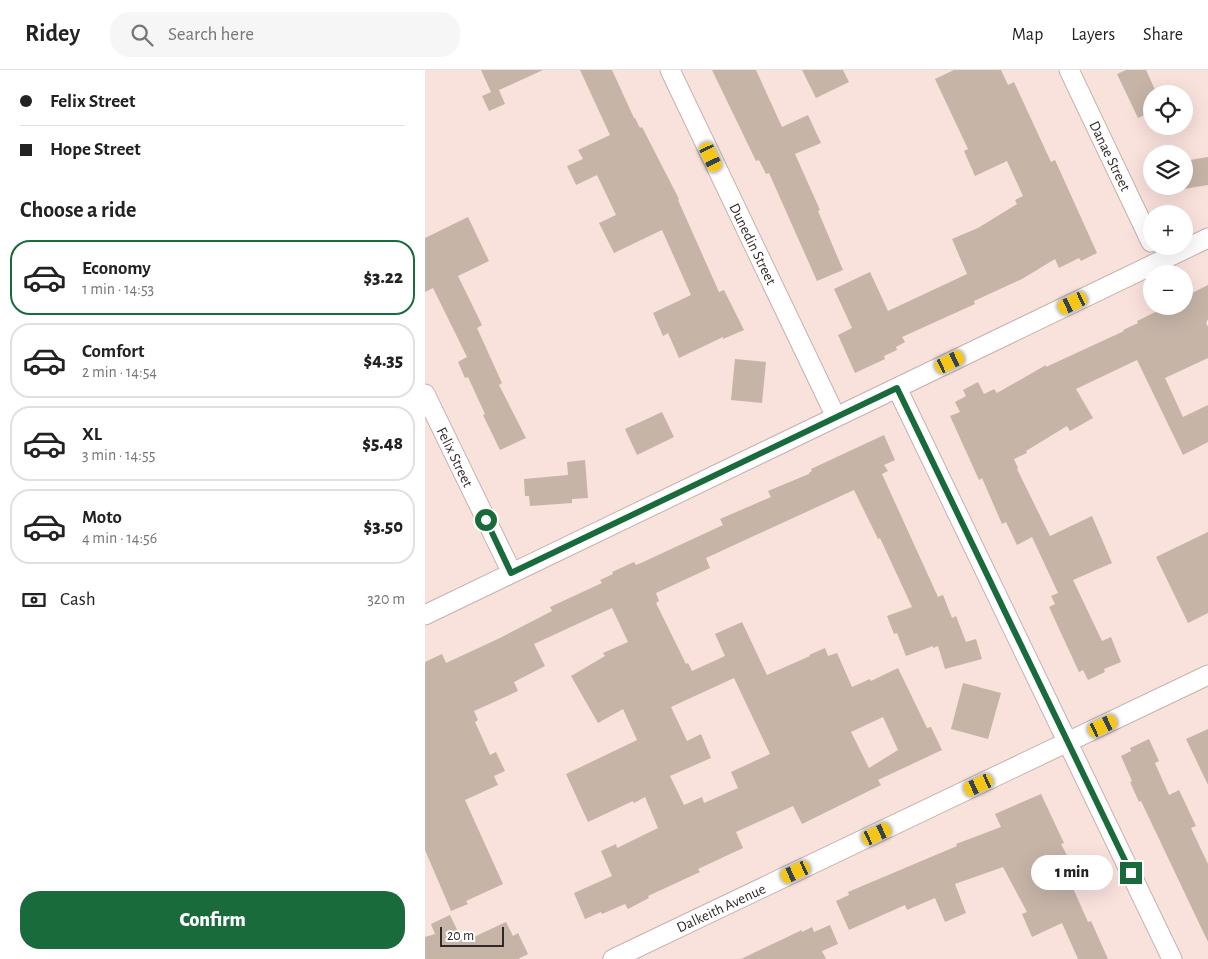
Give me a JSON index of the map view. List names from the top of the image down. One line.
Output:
{"streets":{"street":["Danae Street","Dunedin Street","Felix Street","Dalkeith Avenue"]},"scale_bar":"20 m","page":{"header":"Ridey","search":"Search here","nav":["Map","Layers","Share"],"banner":["Felix Street","Hope Street"],"map_buttons":["+","−"],"heading":"Choose a ride","list":[{"name":"Economy","note":"1 min · 14:53","value":"$3.22"},{"name":"Comfort","note":"2 min · 14:54","value":"$4.35"},{"name":"XL","note":"3 min · 14:55","value":"$5.48"},{"name":"Moto","note":"4 min · 14:56","value":"$3.50"}],"pay":["Cash","320 m"],"bubble":"1 min","buttons":"Confirm","scale":"20 m"}}
